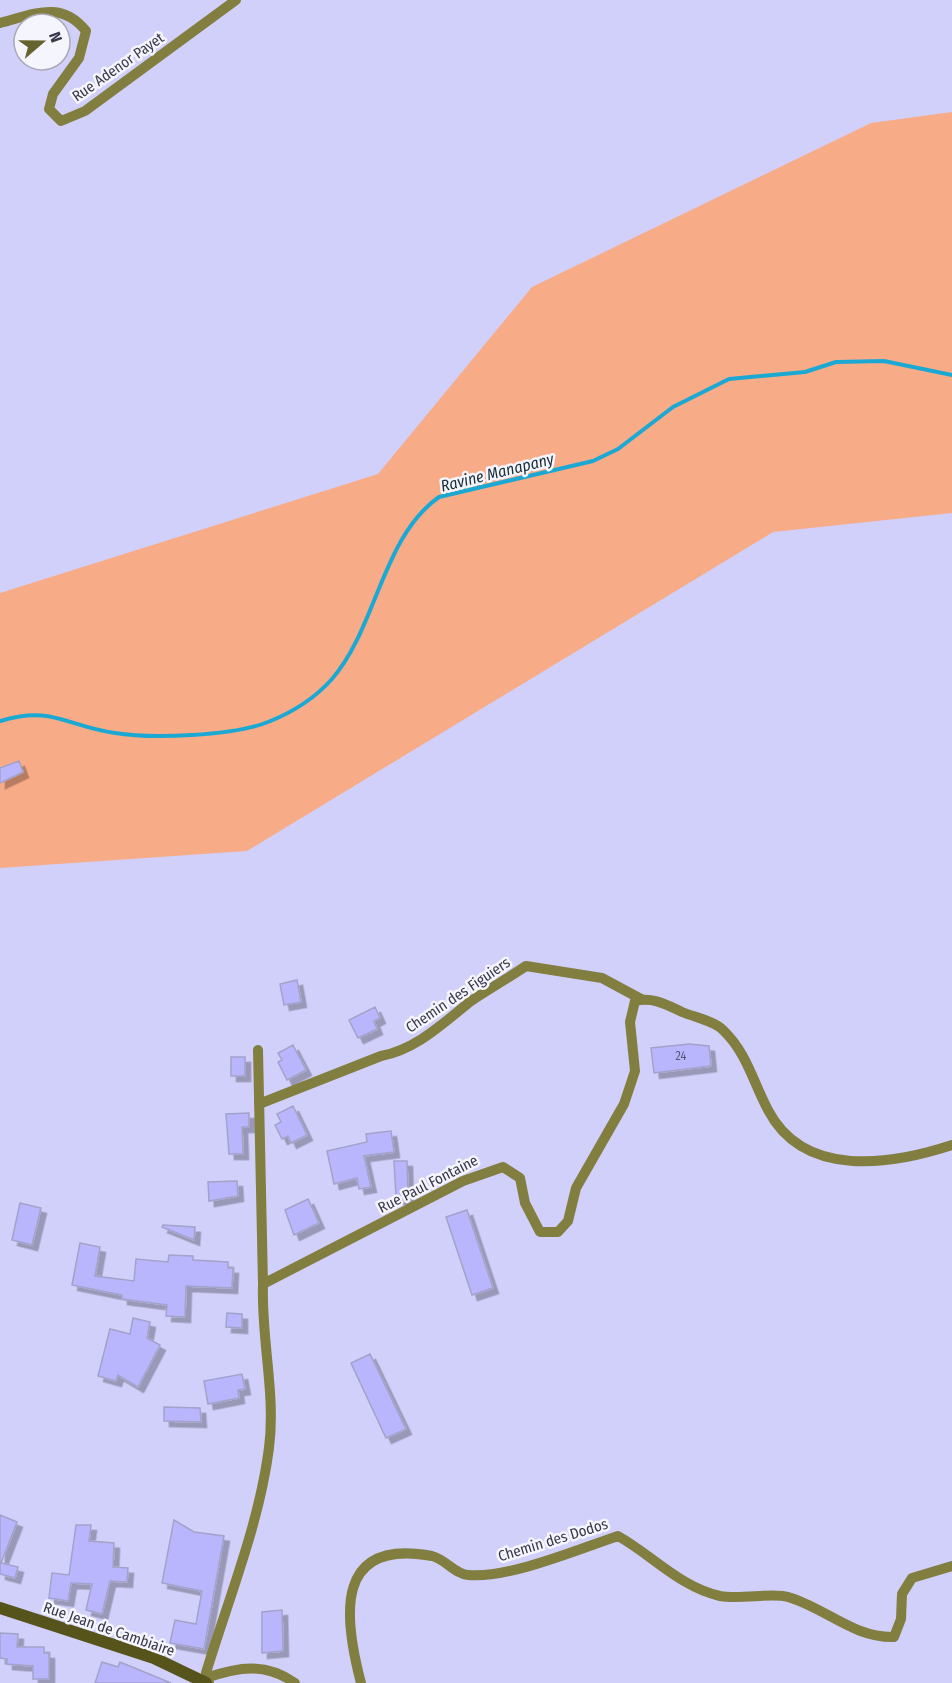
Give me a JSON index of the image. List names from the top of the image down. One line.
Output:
{"streets":{"main road":["Rue Jean de Cambiaire"],"street":["Rue Adenor Payet","Chemin des Figuiers","Rue Paul Fontaine","Chemin des Dodos"]},"crossings":[["Chemin des Figuiers","Rue Paul Fontaine"]],"water":["Ravine Manapany"],"house_numbers":["24"],"north":"right"}
